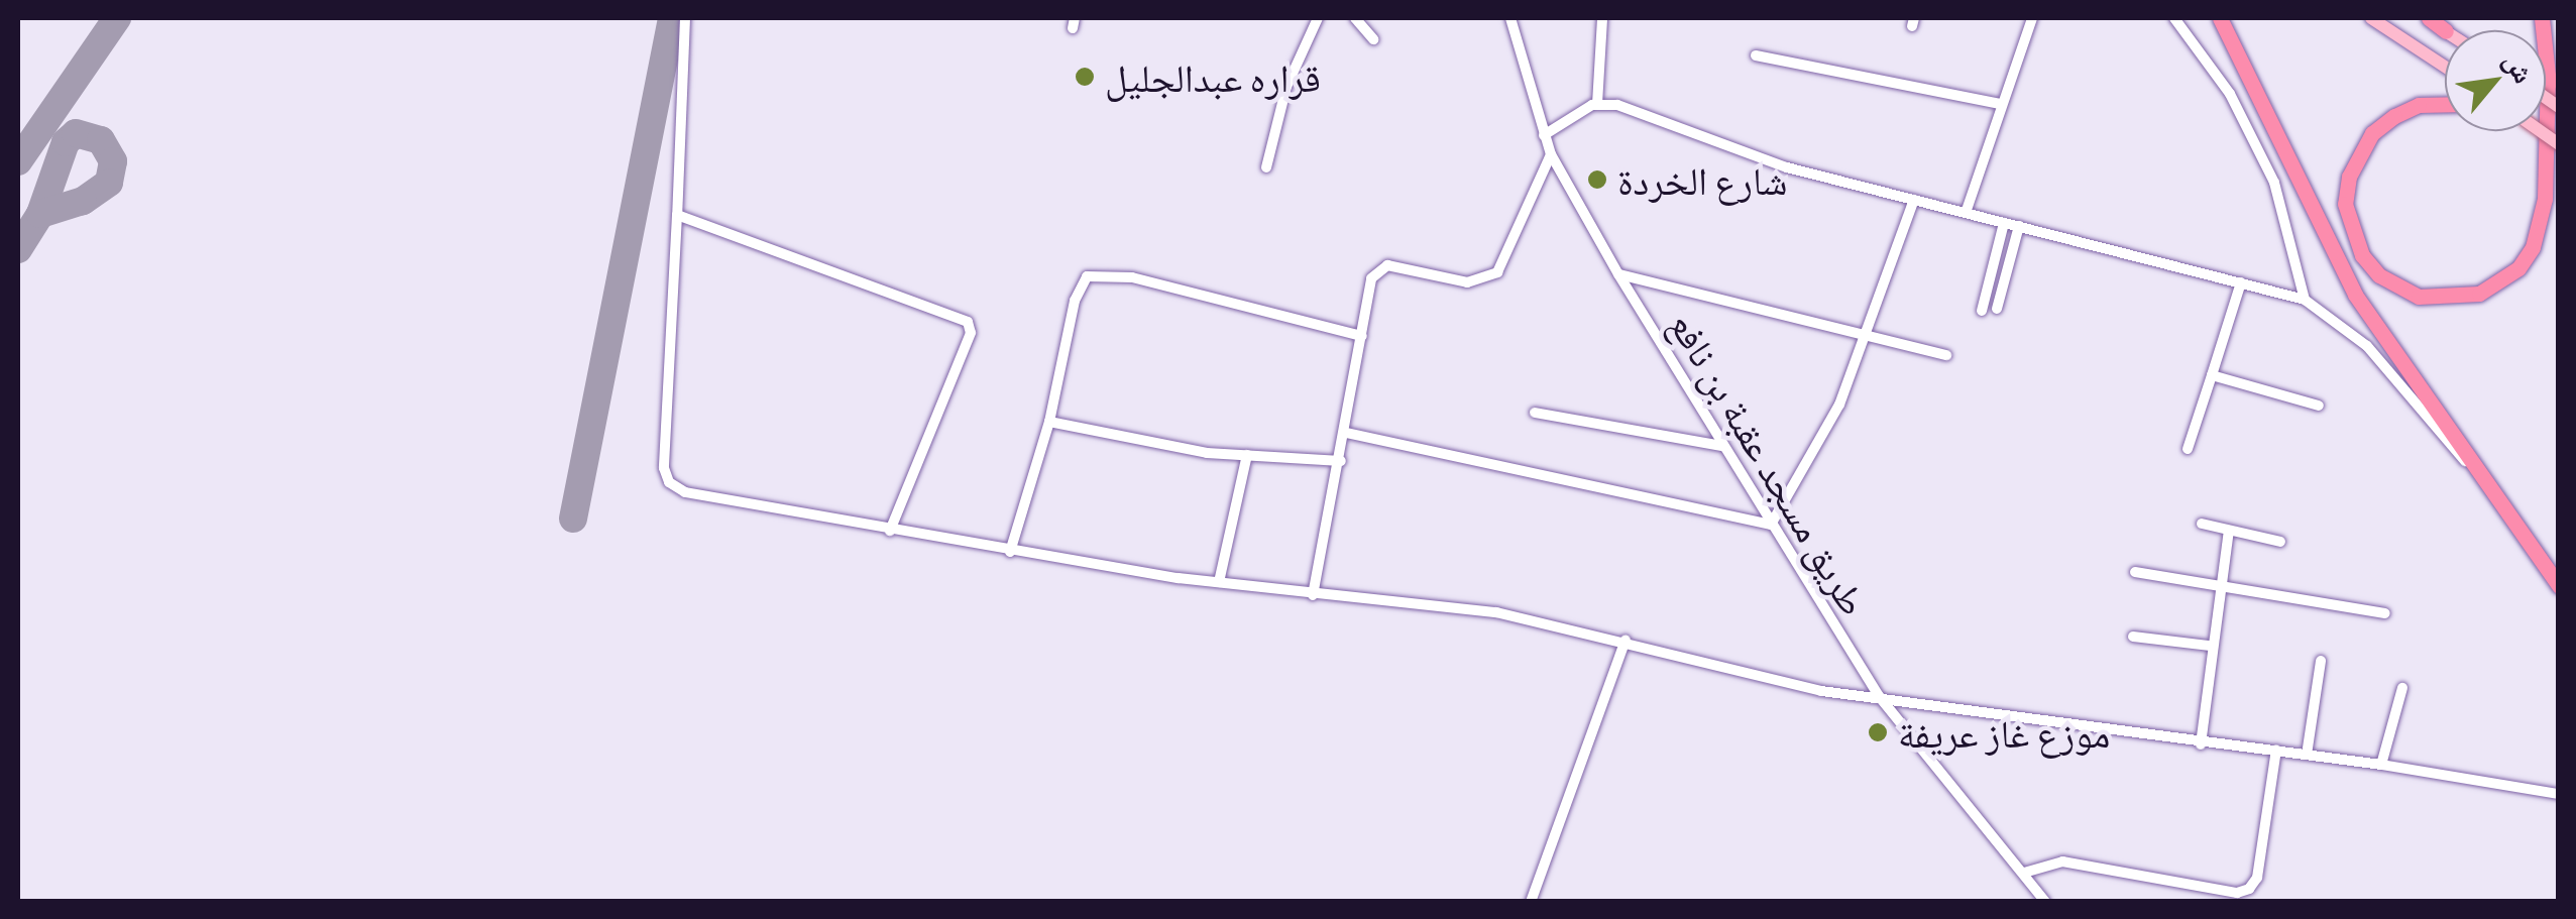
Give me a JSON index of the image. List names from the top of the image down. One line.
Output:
{"streets":{"street":["طريق مسجد عقبة بن نافع"]},"places":["قراره عبدالجليل","شارع الخردة","موزع غاز عريفة"],"north":"top right"}
